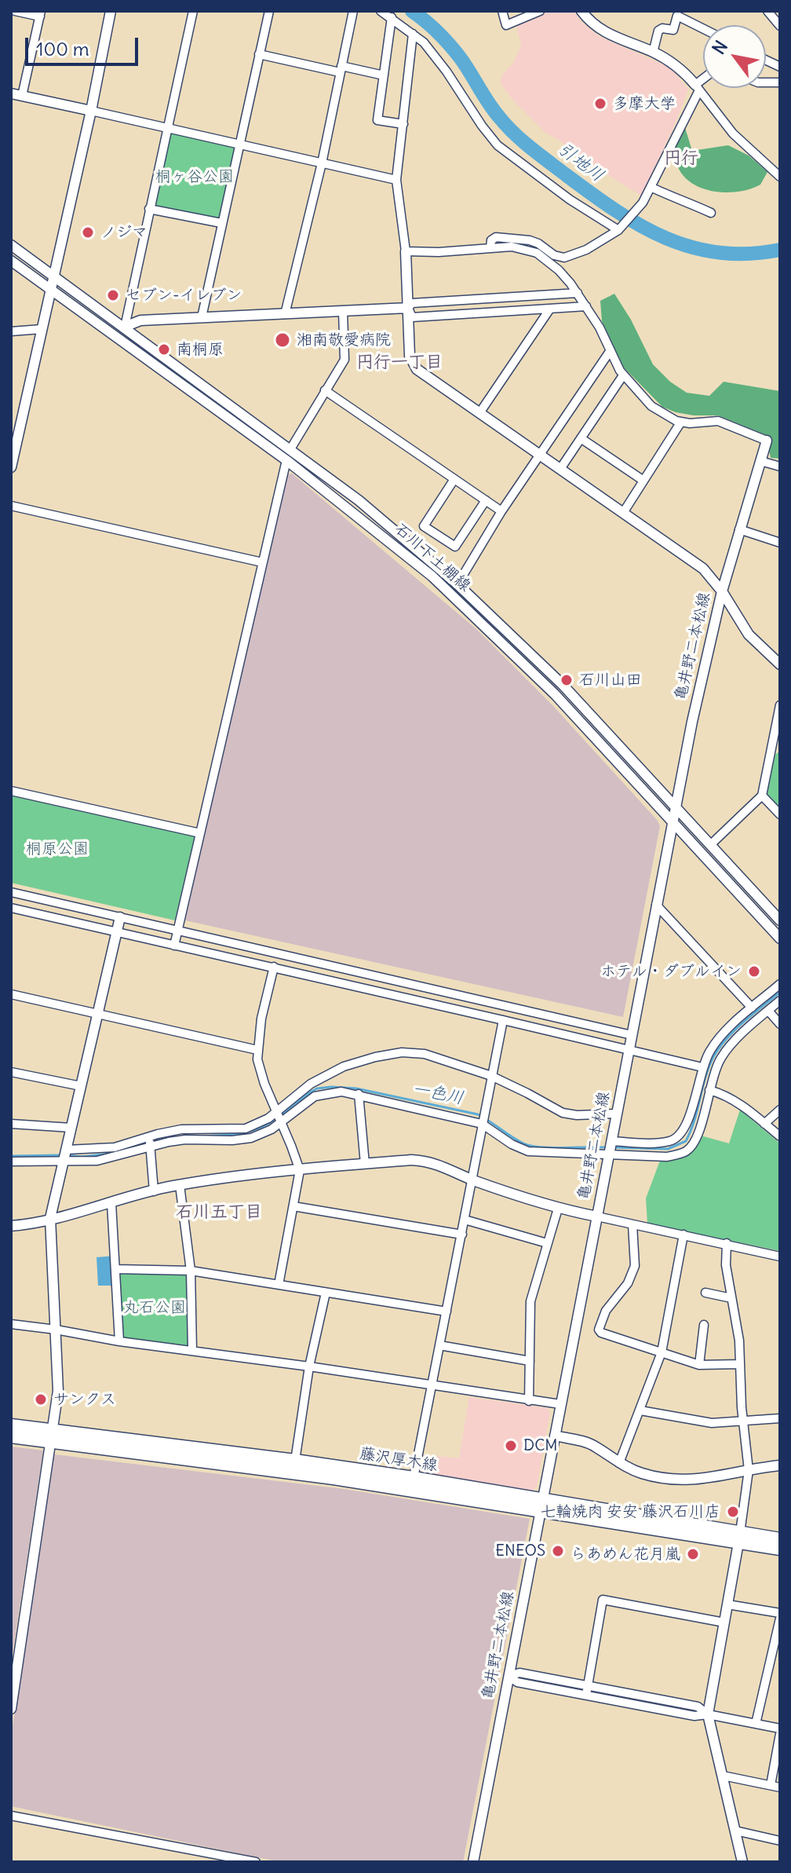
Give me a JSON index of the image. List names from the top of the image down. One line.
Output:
{"streets":{"main road":["藤沢厚木線"],"street":["石川下土棚線","亀井野二本松線"]},"crossings":[["石川下土棚線","亀井野二本松線"],["亀井野二本松線","藤沢厚木線"]],"districts":["円行","円行一丁目","石川五丁目"],"water":["引地川","一色川"],"parks":["桐ヶ谷公園","桐原公園","丸石公園"],"places":["多摩大学","ノジマ","セブン-イレブン","湘南敬愛病院","南桐原","石川山田","ホテル・ダブルイン","サンクス","DCM","七輪焼肉 安安 藤沢石川店","ENEOS","らあめん花月嵐"],"scale_bar":"100 m","north":"top left"}
